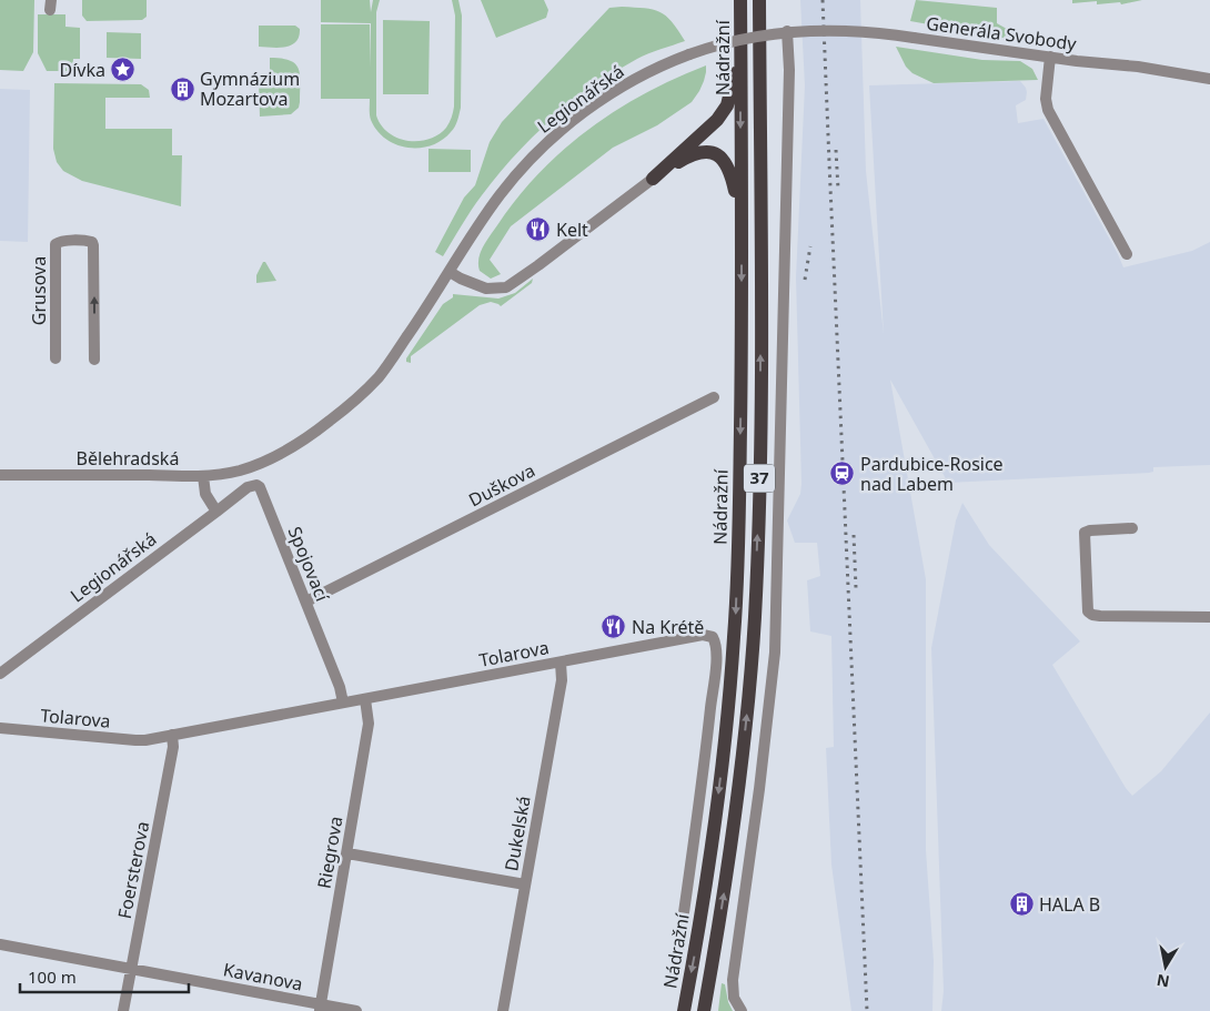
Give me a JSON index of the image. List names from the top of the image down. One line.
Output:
{"streets":{"main road":["Nádražní","37"],"street":["Generála Svobody","Legionářská","Grusova","Bělehradská","Duškova","Spojovací","Tolarova","Dukelská","Riegrova","Foersterova","Kavanova"]},"crossings":[["Generála Svobody","Legionářská"],["Legionářská","Bělehradská"],["Legionářská","Spojovací"],["Duškova","Spojovací"],["Spojovací","Tolarova"],["Tolarova","Dukelská"],["Tolarova","Riegrova"],["Tolarova","Foersterova"],["Riegrova","Kavanova"],["Foersterova","Kavanova"]],"places":{"place":["Dívka"],"building":["Gymnázium Mozartova","HALA B"],"restaurant":["Kelt","Na Krétě"],"station":["Pardubice-Rosice nad Labem"]},"scale_bar":"100 m","north":"bottom"}
